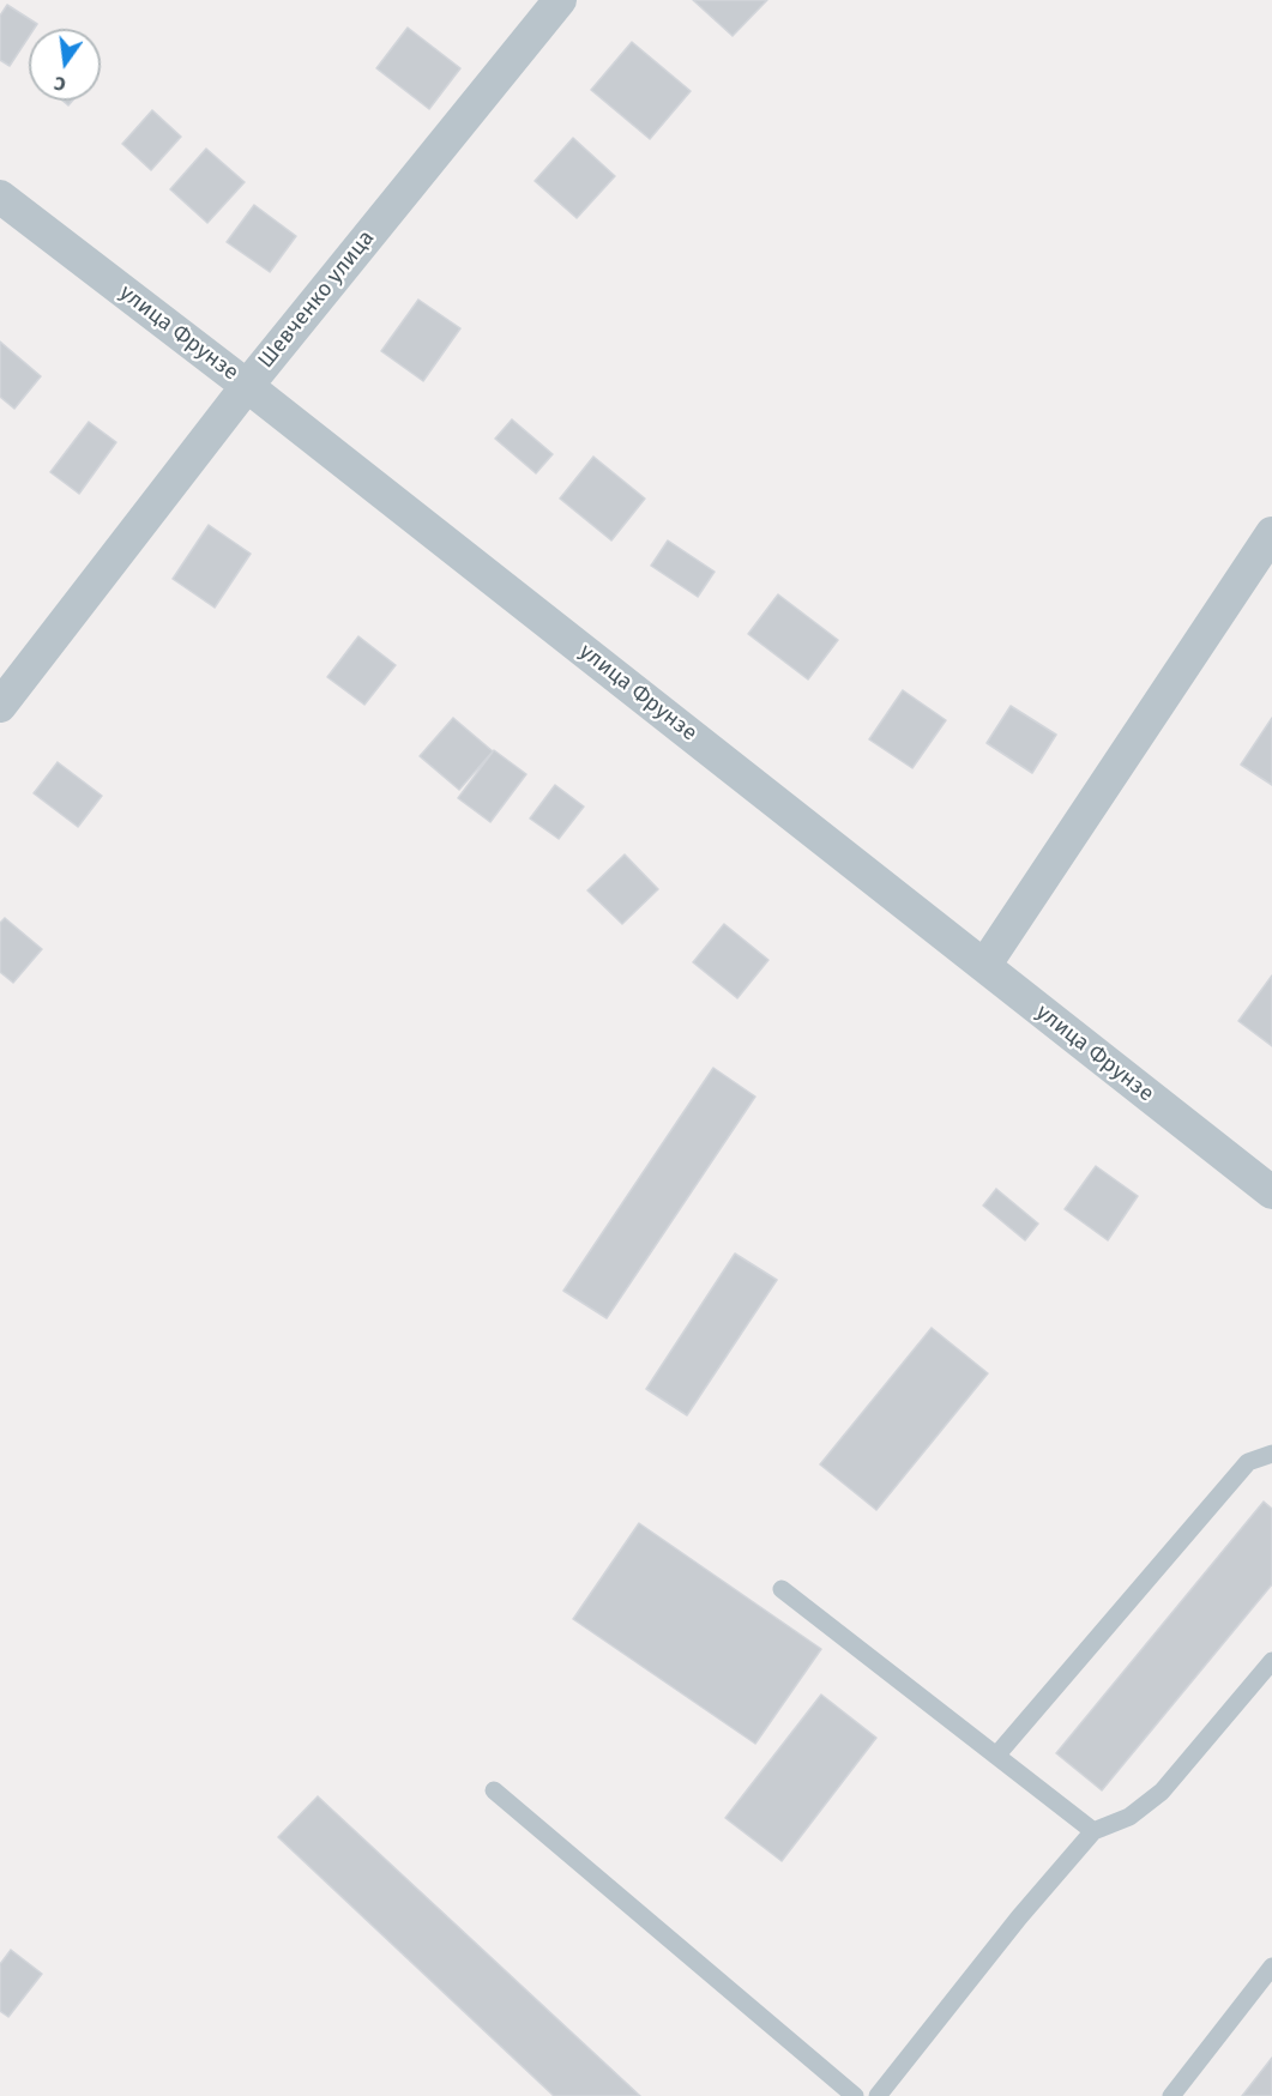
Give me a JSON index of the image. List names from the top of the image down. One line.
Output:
{"streets":{"street":["Шевченко улица","улица Фрунзе"]},"crossings":[["Шевченко улица","улица Фрунзе"]],"north":"bottom"}
